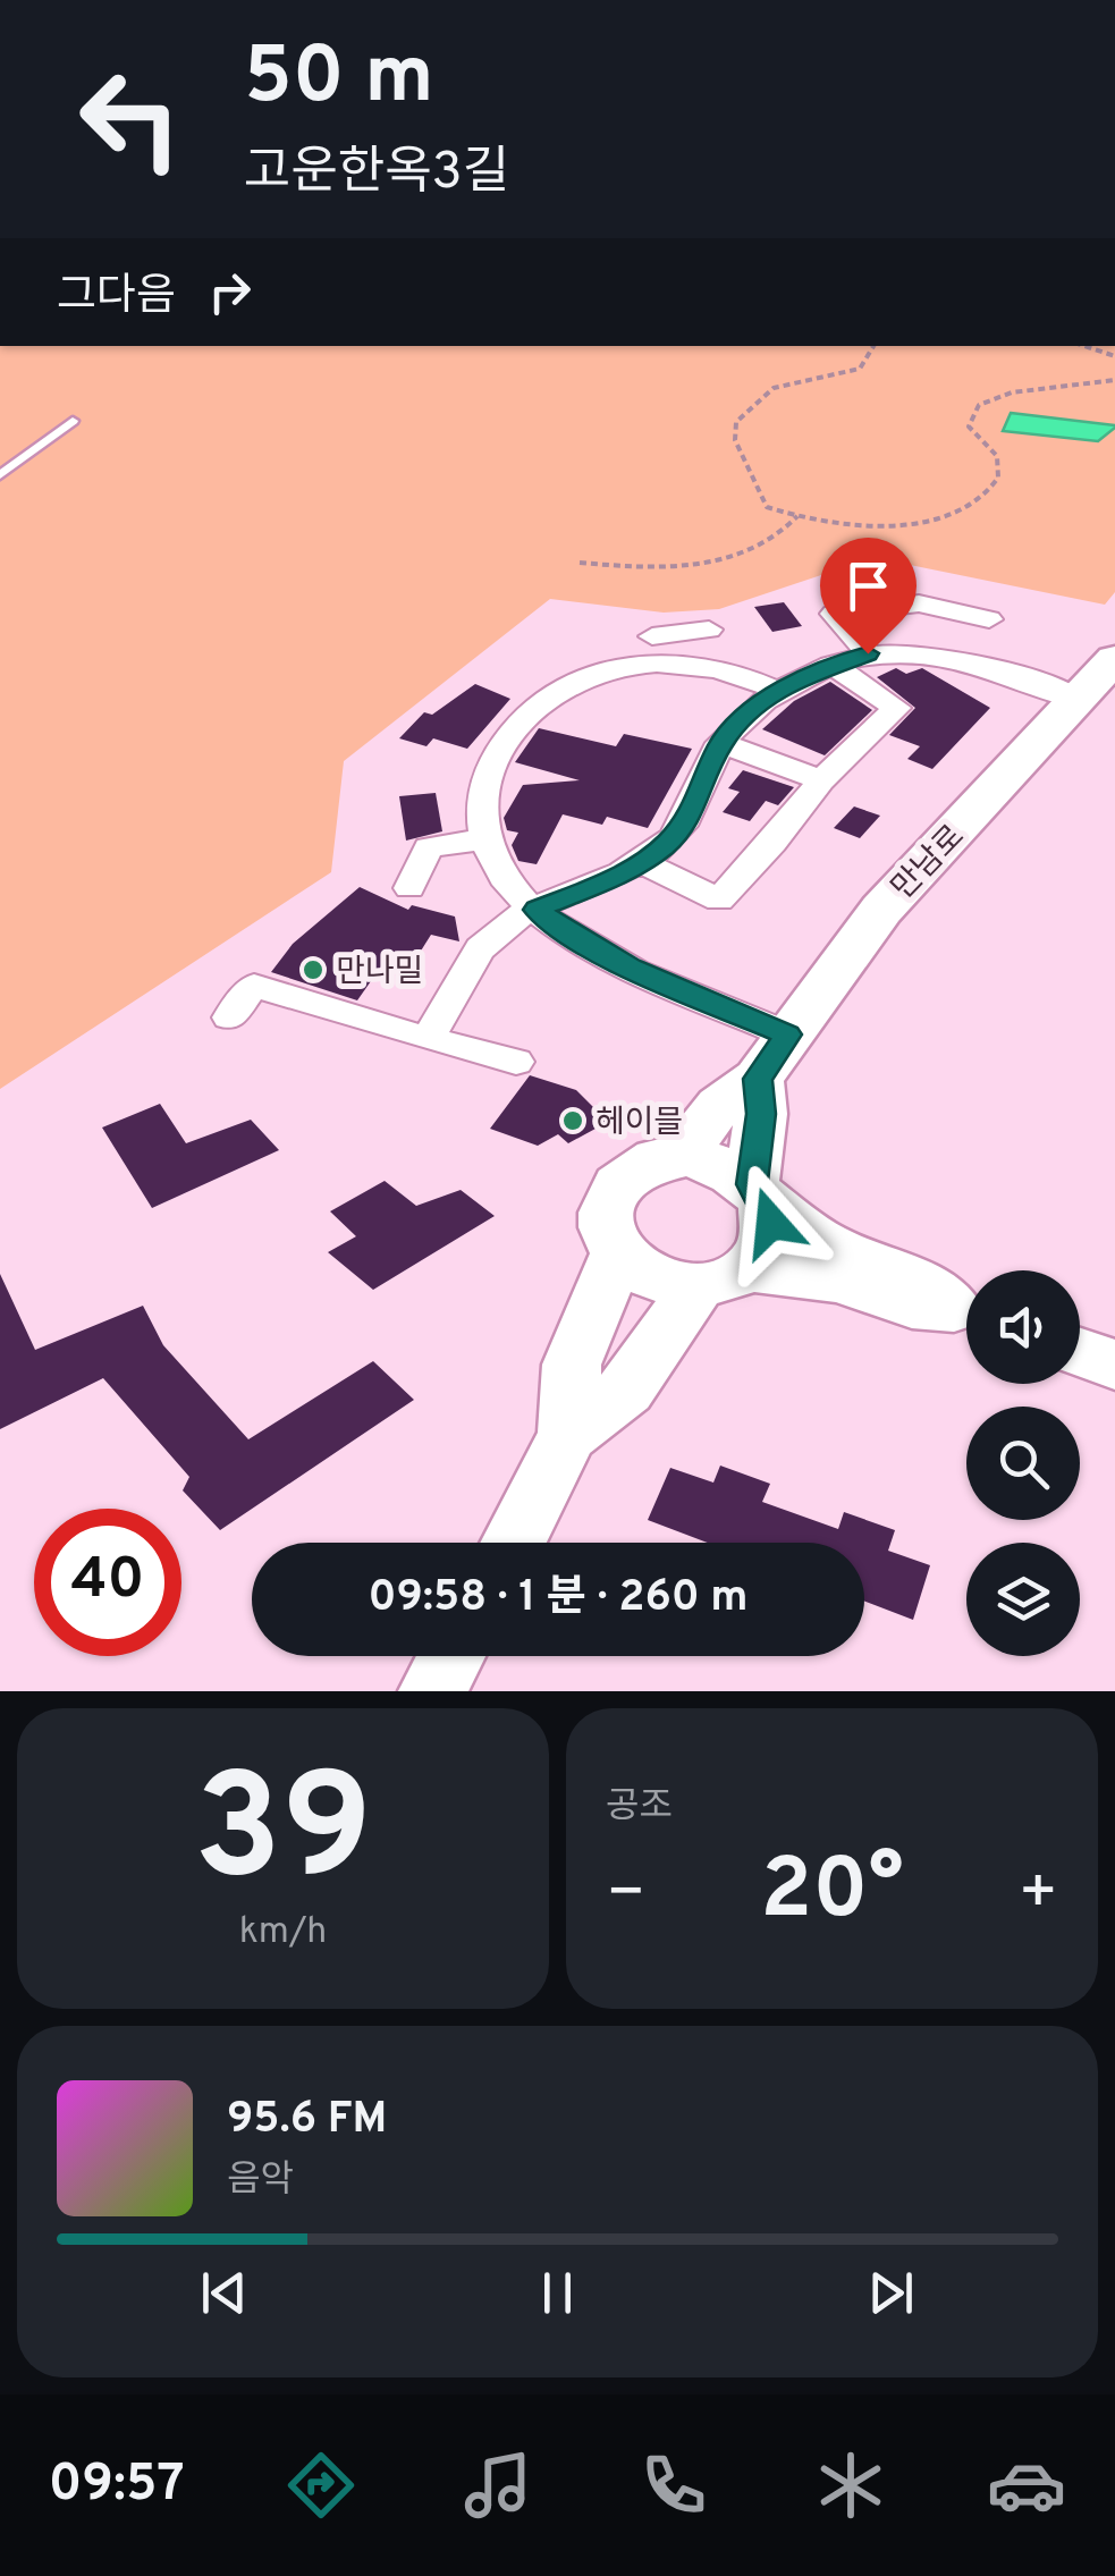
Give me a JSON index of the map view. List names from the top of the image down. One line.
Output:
{"streets":{"street":["만남로"]},"places":["만나밀","헤이믈"],"page":{"turn":["50 m","고운한옥3길"],"then":"그다음","limit":"40","trip":"09:58 · 1 분 · 260 m","tile":[["39","km/h"],"공조"],"heat":["−","20°","+"],"song":["95.6 FM","음악"],"tabs":"09:57"}}
